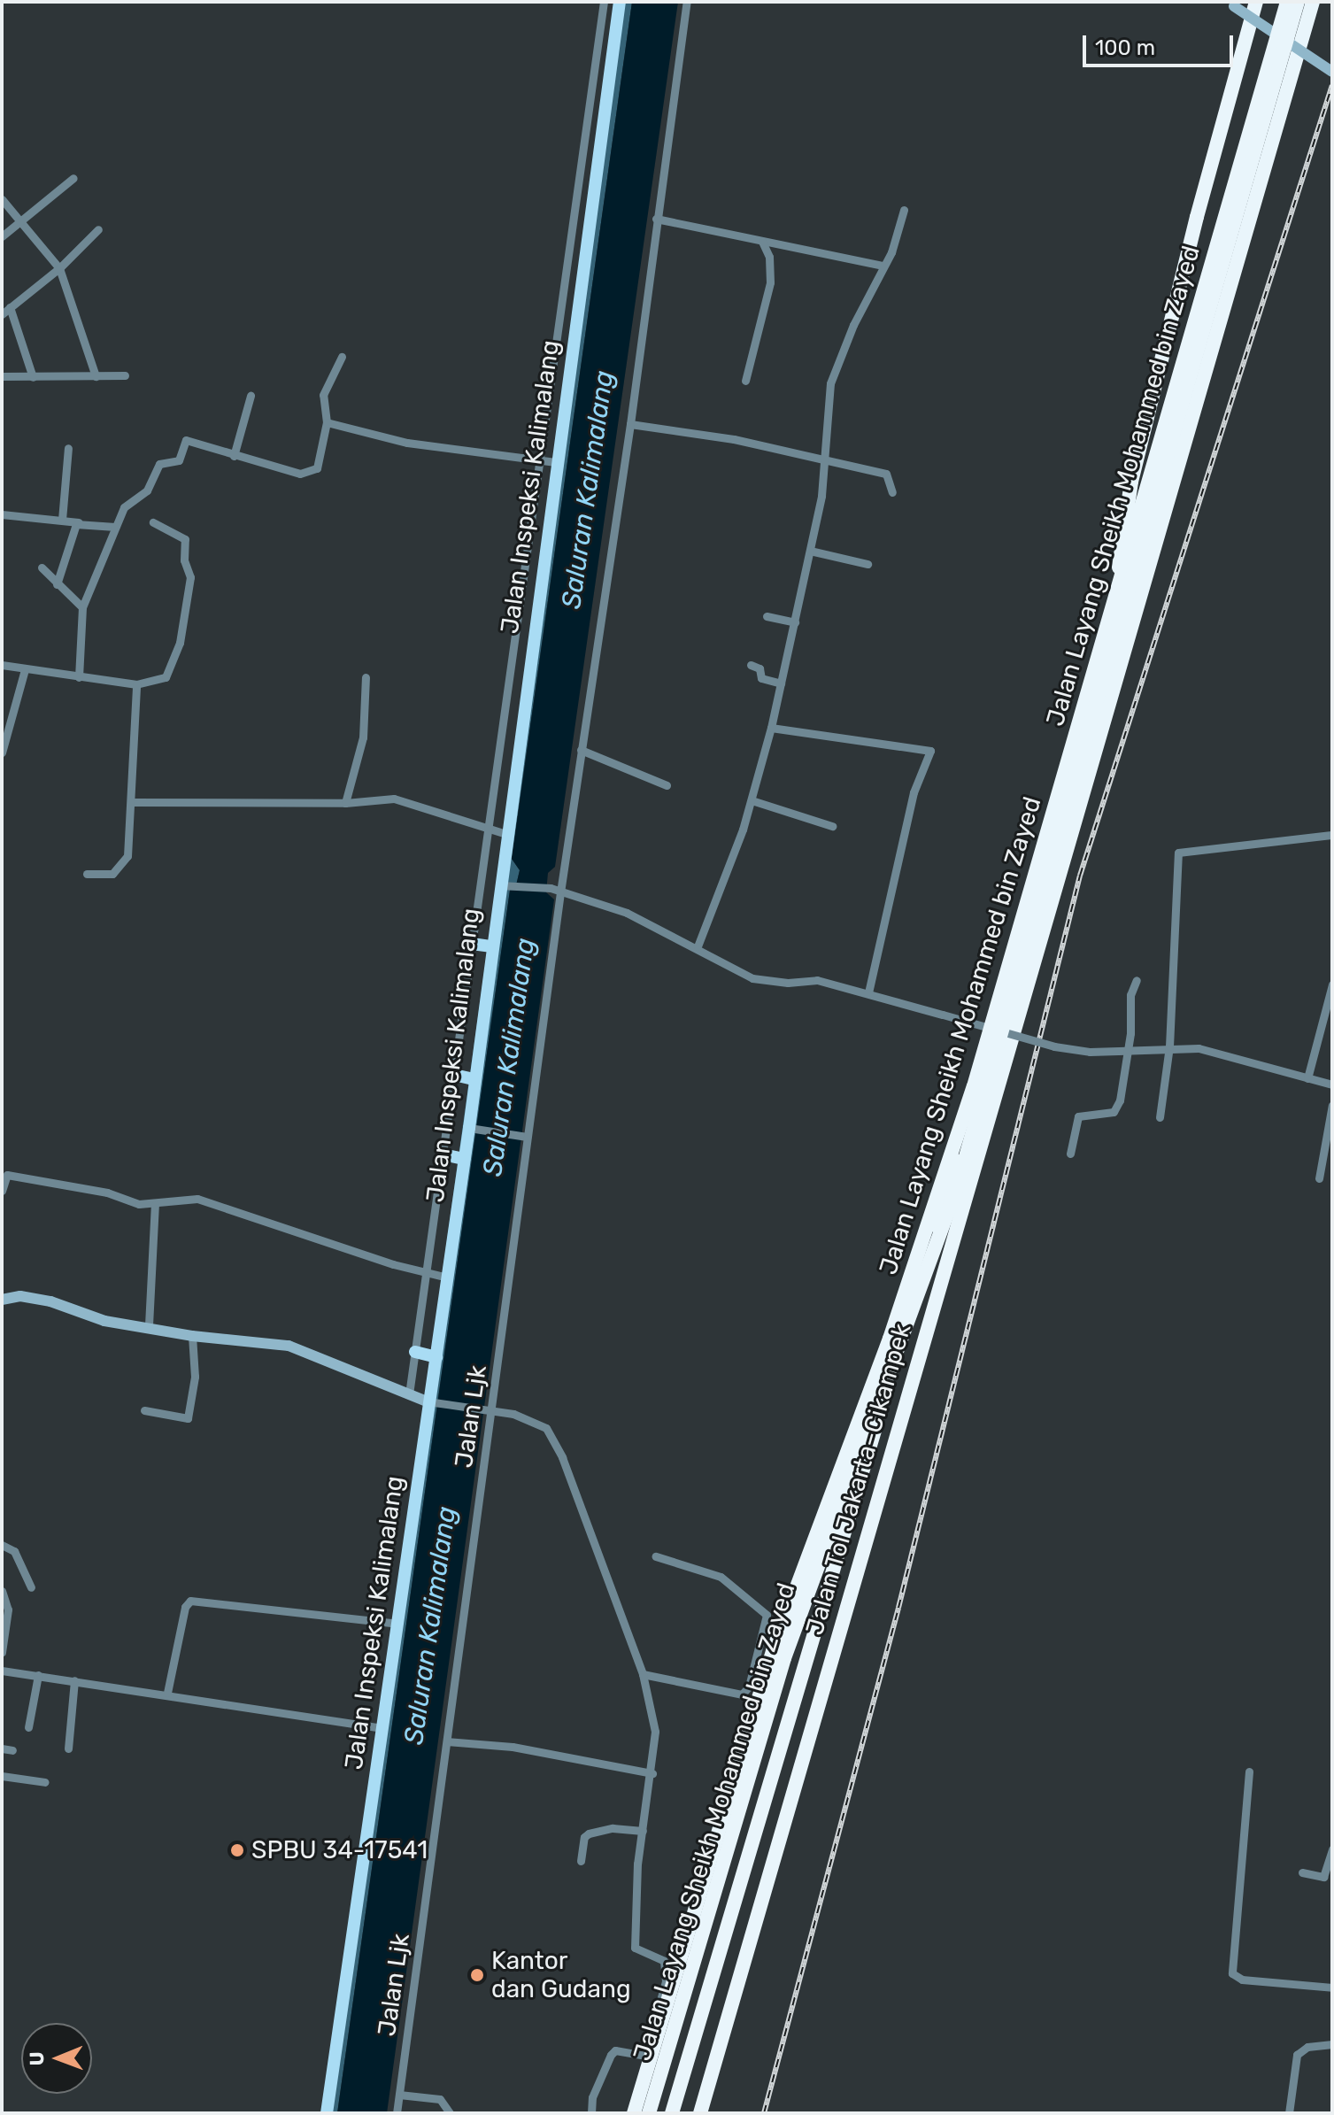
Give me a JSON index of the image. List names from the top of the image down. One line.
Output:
{"streets":{"highway":["Jalan Layang Sheikh Mohammed bin Zayed","Jalan Tol Jakarta–Cikampek"],"main road":["Jalan Inspeksi Kalimalang"],"street":["Jalan Ljk"]},"water":["Saluran Kalimalang"],"places":["SPBU 34-17541","Kantor dan Gudang"],"scale_bar":"100 m","north":"left"}
